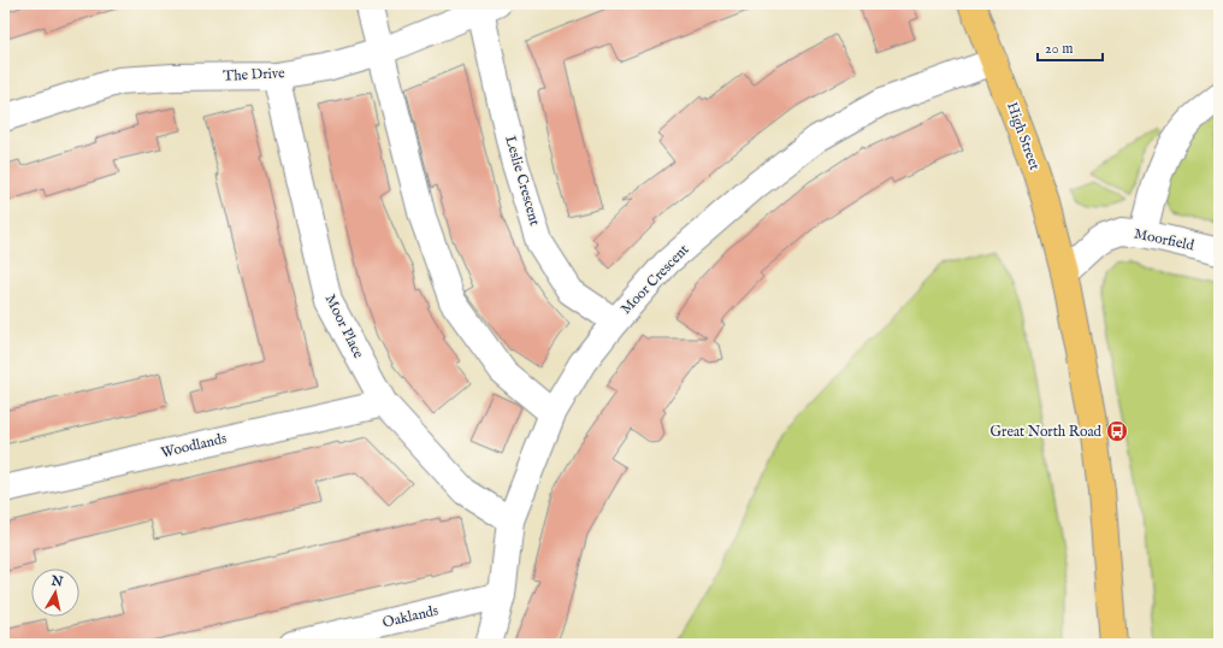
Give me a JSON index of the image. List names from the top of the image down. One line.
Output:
{"streets":{"main road":["High Street"],"street":["The Drive","Leslie Crescent","Moorfield","Moor Crescent","Moor Place","Woodlands","Oaklands"]},"crossings":[["The Drive","Leslie Crescent"],["The Drive","Moor Place"],["High Street","Moorfield"],["High Street","Moor Crescent"],["Leslie Crescent","Moor Crescent"],["Moor Crescent","Moor Place"],["Moor Crescent","Oaklands"],["Moor Place","Woodlands"]],"places":{"bus stop":["Great North Road"]},"scale_bar":"20 m","north":"top"}
